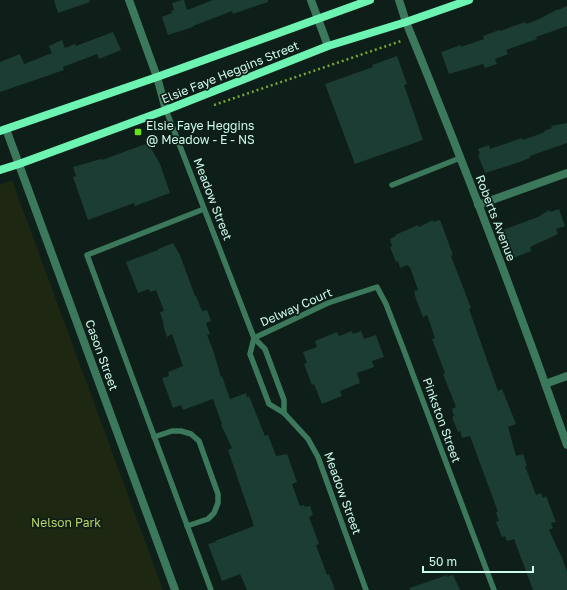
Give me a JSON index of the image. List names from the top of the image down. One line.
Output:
{"streets":{"main road":["Elsie Faye Heggins Street"],"street":["Meadow Street","Roberts Avenue","Cason Street"],"lane":["Delway Court","Pinkston Street"]},"crossings":[["Elsie Faye Heggins Street","Meadow Street"],["Elsie Faye Heggins Street","Roberts Avenue"],["Elsie Faye Heggins Street","Cason Street"],["Meadow Street","Delway Court"],["Delway Court","Pinkston Street"]],"parks":["Nelson Park"],"places":{"transit":["Elsie Faye Heggins @ Meadow - E - NS"]},"scale_bar":"50 m"}
